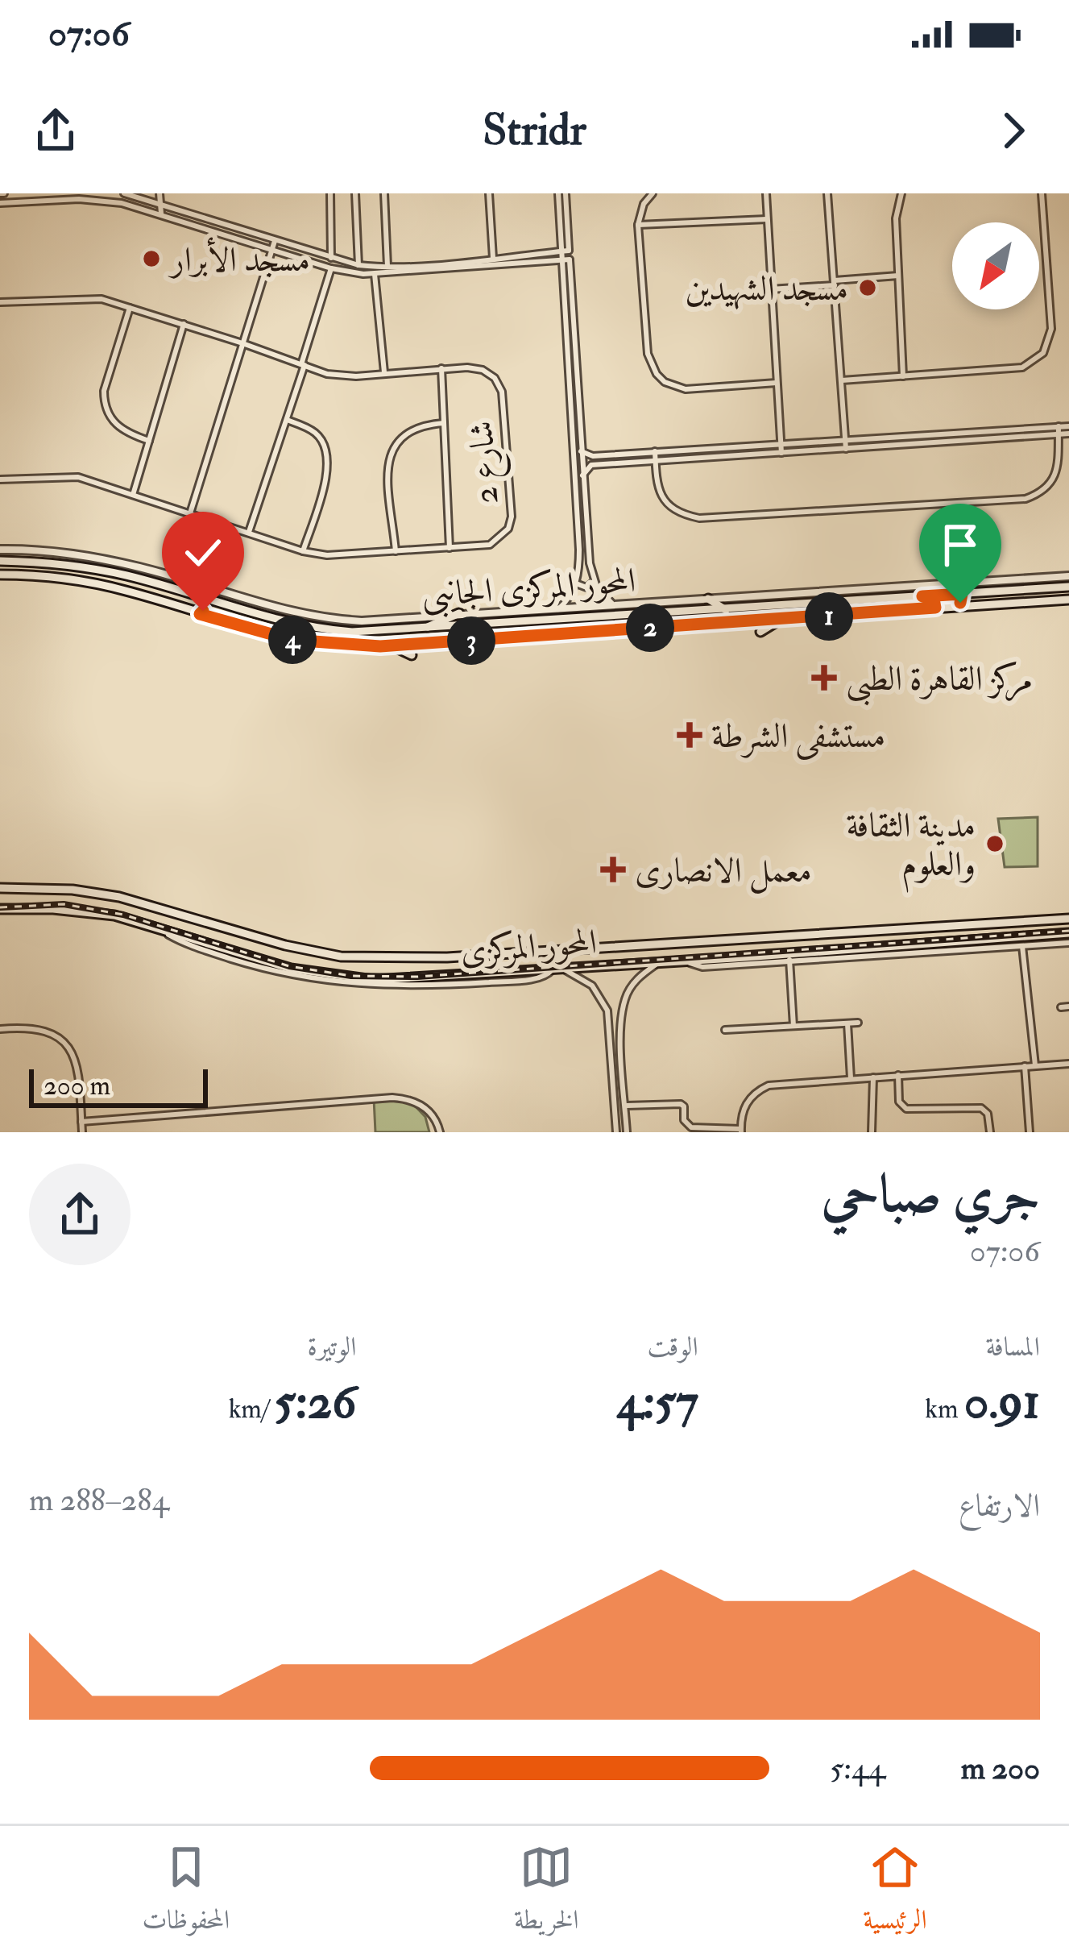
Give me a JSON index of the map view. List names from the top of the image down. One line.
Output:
{"streets":{"main road":["المحور المركزى"],"street":["شارع 2","المحور المركزى الجانبى"]},"places":{"other":["مسجد الأبرار","مسجد الشهيدين","مدينة الثقافة والعلوم"],"health":["مركز القاهرة الطبى","مستشفى الشرطة","معمل الانصارى"]},"scale_bar":"200 m","north":"bottom left","page":{"status":"07:06","header":"Stridr","pins":["1","2","4","3"],"scale":"200 m","heading":["جري صباحي","07:06"],"stats":[["المسافة","0.91 km"],["الوقت","4:57"],["الوتيرة","5:26 /km"]],"chart":["الارتفاع","284–288 m"],"list":[{"name":"200 m","note":"5:44"}],"tabs":["الرئيسية","الخريطة","المحفوظات"]}}
